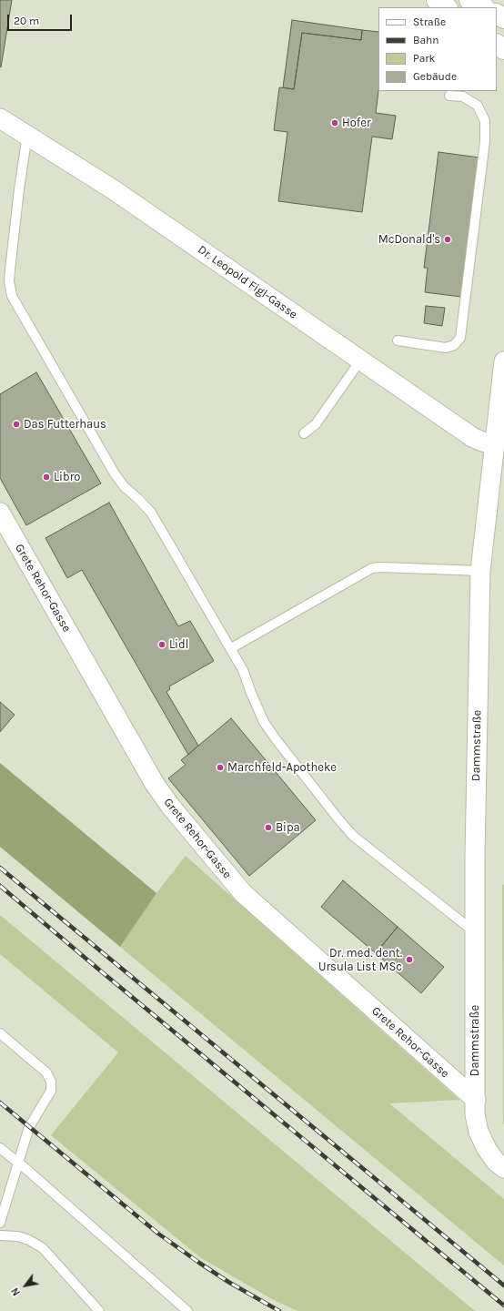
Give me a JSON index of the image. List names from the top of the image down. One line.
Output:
{"streets":{"street":["Dr. Leopold Figl-Gasse","Grete Rehor-Gasse","Dammstraße"]},"crossings":[["Dr. Leopold Figl-Gasse","Dammstraße"],["Grete Rehor-Gasse","Dammstraße"]],"places":["Hofer","McDonald's","Das Futterhaus","Libro","Lidl","Marchfeld-Apotheke","Bipa","Dr. med. dent. Ursula List MSc"],"legend":["Straße","Bahn","Park","Gebäude"],"scale_bar":"20 m","north":"bottom left"}
